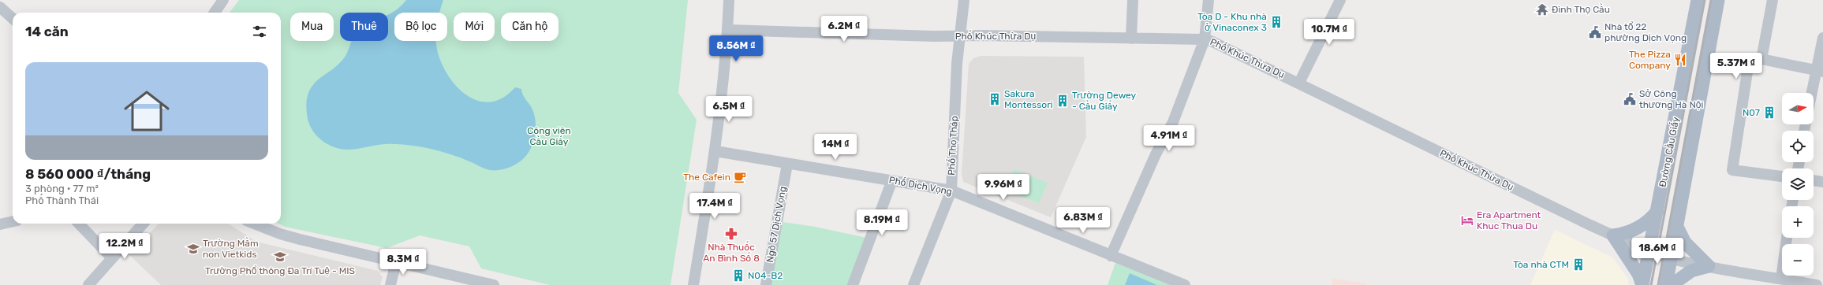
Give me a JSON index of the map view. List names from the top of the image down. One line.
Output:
{"streets":{"main road":["Đường Cầu Giấy"],"street":["Phố Khúc Thừa Dụ","Phố Thọ Tháp","Phố Dịch Vọng","Ngõ 57 Dịch Vọng"]},"crossings":[["Phố Khúc Thừa Dụ","Phố Thọ Tháp"],["Phố Khúc Thừa Dụ","Đường Cầu Giấy"],["Phố Thọ Tháp","Phố Dịch Vọng"],["Phố Dịch Vọng","Ngõ 57 Dịch Vọng"]],"parks":["Công viên Cầu Giấy"],"places":{"temple":["Đình Thọ Cầu"],"building":["Tòa D - Khu nhà ở Vinaconex 3","Sakura Montessori","Trường Dewey - Cầu Giấy","N07","Tòa nhà CTM","N04-B2"],"public building":["Nhà tổ 22 phường Dịch Vọng","Sở Công thương Hà Nội"],"restaurant":["The Pizza Company"],"cafe":["The Cafein"],"hotel":["Era Apartment Khuc Thua Du"],"pharmacy":["Nhà Thuốc An Bình Số 8"],"school or university":["Trường Mầm non Vietkids","Trường Phổ thông Đa Trí Tuệ - MIS"]},"north":"right","page":{"chip":["Mua","Thuê","Bộ lọc","Mới","Căn hộ"],"heading":"14 căn","price":["6.2M ₫","10.7M ₫","8.56M ₫","5.37M ₫","6.5M ₫","4.91M ₫","14M ₫","9.96M ₫","17.4M ₫","6.83M ₫","8.19M ₫","12.2M ₫","18.6M ₫","8.3M ₫"],"list":[{"name":"8 560 000 ₫/tháng","note":"3 phòng · 77 m² · Phố Thành Thái"}],"map_buttons":["+","−"]}}
